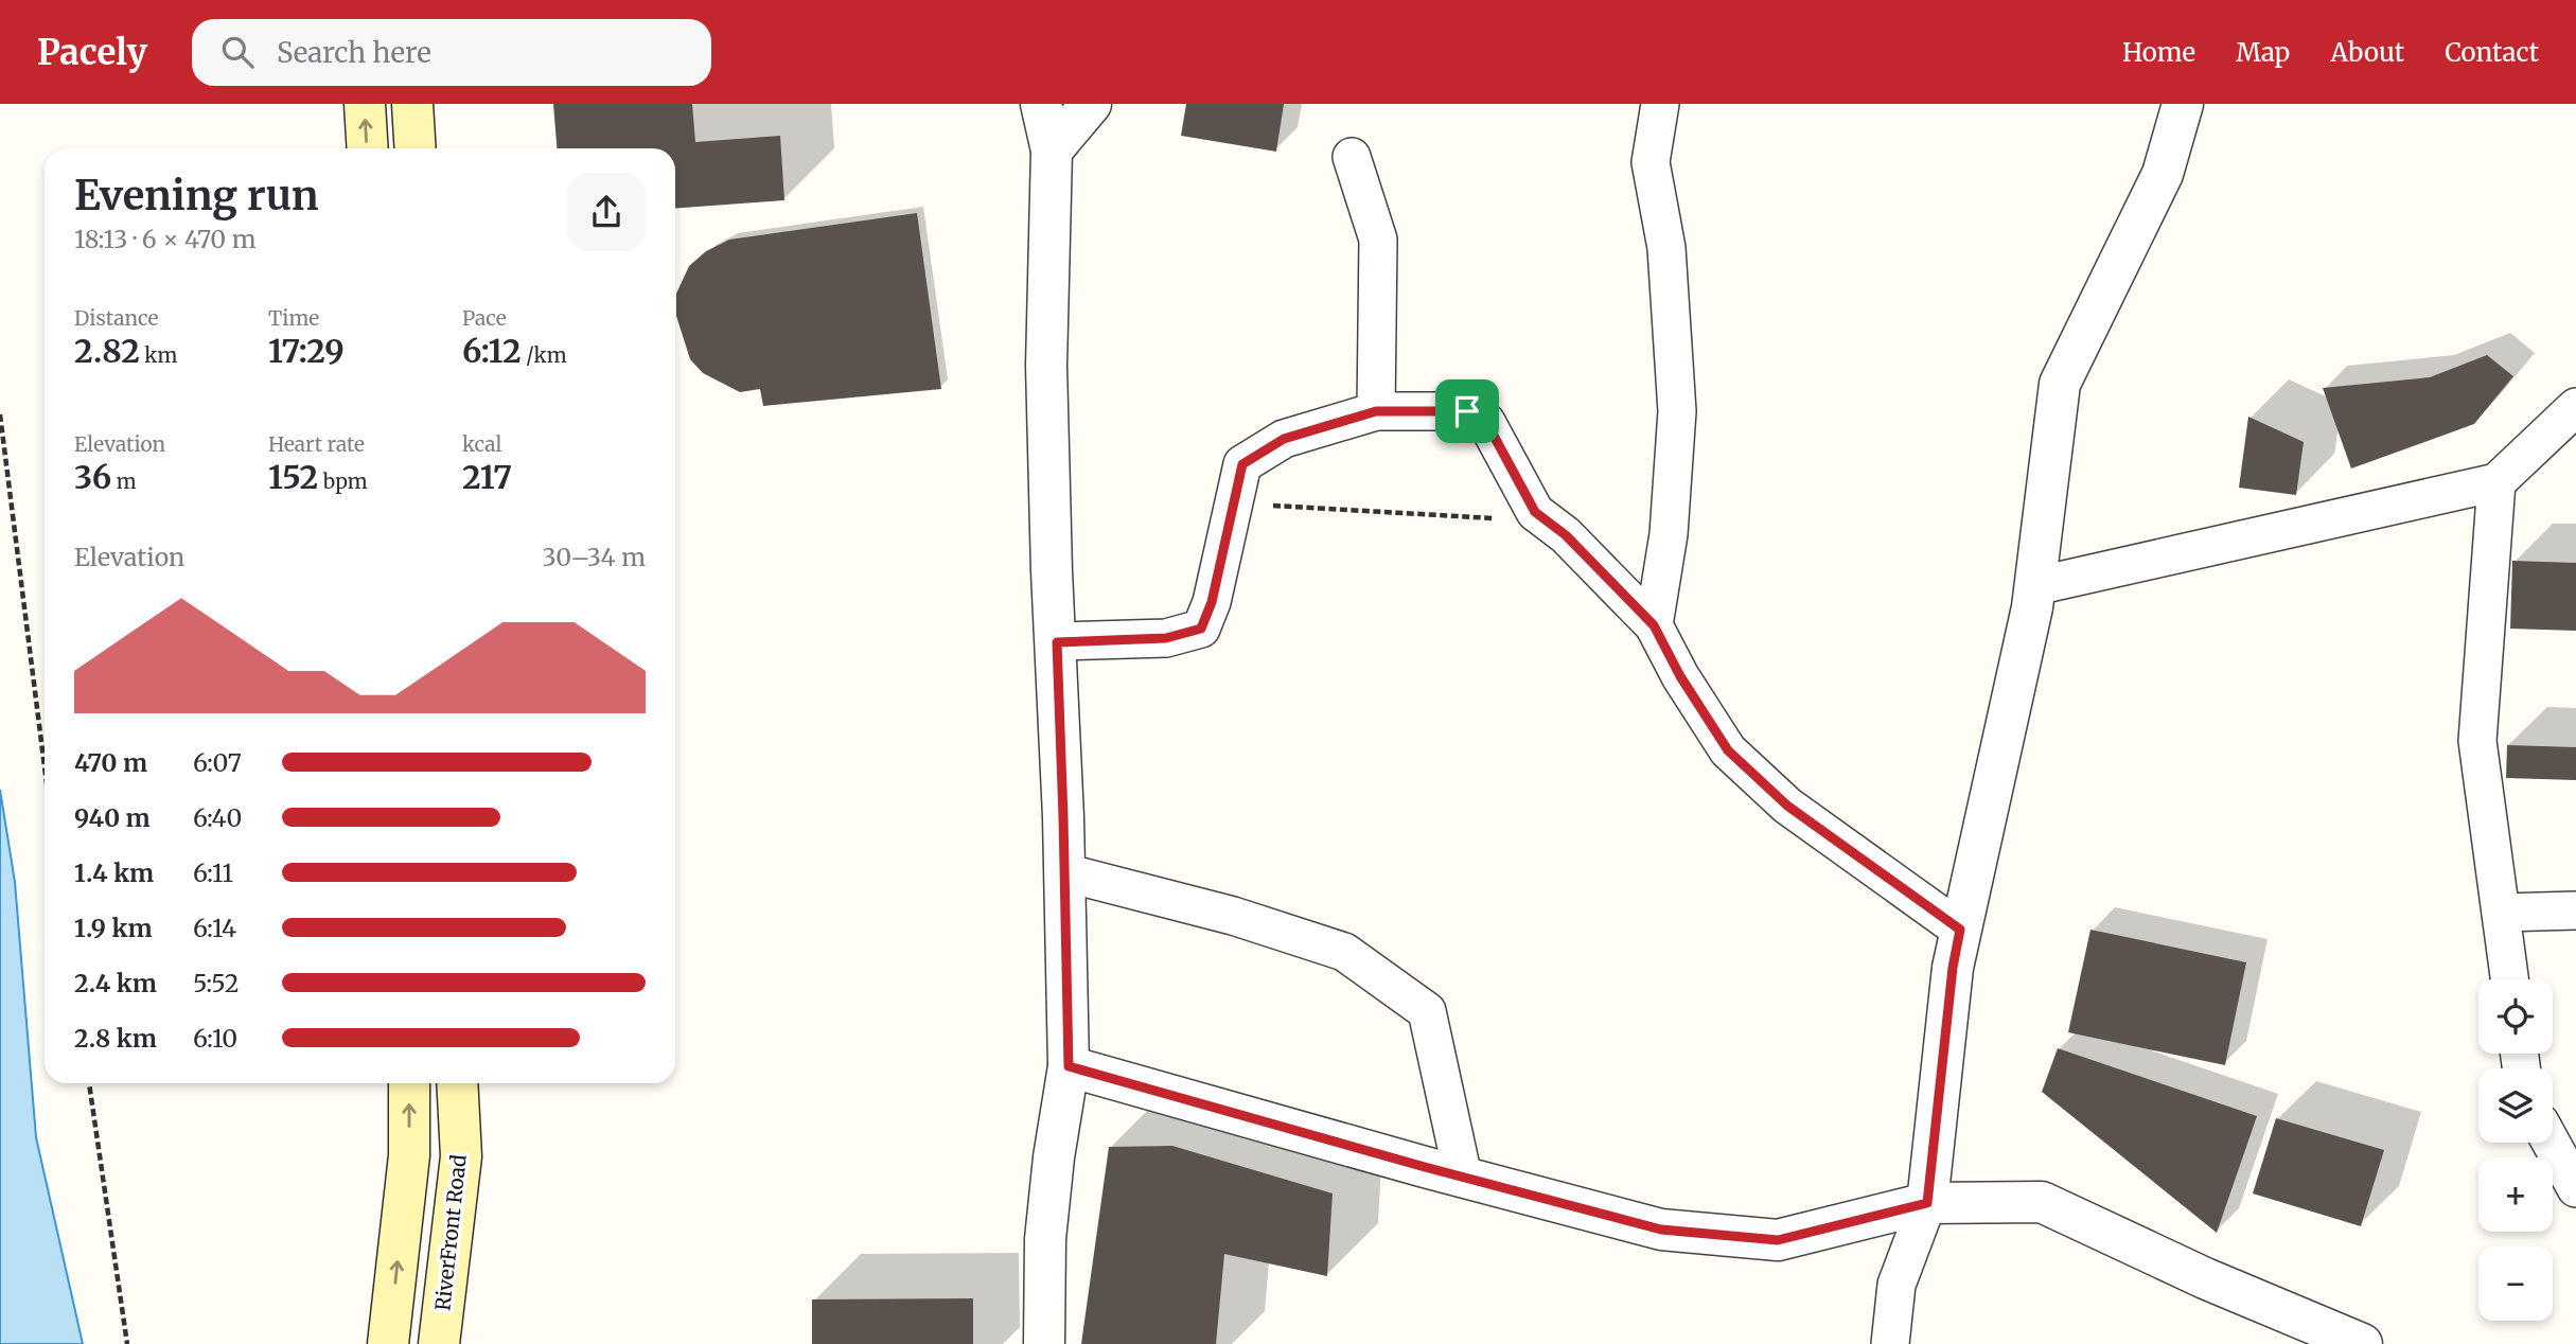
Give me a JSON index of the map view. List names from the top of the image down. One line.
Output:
{"streets":{"main road":["RiverFront Road"]},"page":{"header":"Pacely","search":"Search here","nav":["Home","Map","About","Contact"],"heading":["Evening run","18:13 · 6 × 470 m"],"stats":[["Distance","2.82 km"],["Time","17:29"],["Pace","6:12 /km"],["Elevation","36 m"],["Heart rate","152 bpm"],["kcal","217"]],"chart":["Elevation","30–34 m"],"list":[{"name":"470 m","note":"6:07"},{"name":"940 m","note":"6:40"},{"name":"1.4 km","note":"6:11"},{"name":"1.9 km","note":"6:14"},{"name":"2.4 km","note":"5:52"},{"name":"2.8 km","note":"6:10"}],"map_buttons":["+","−"]}}
